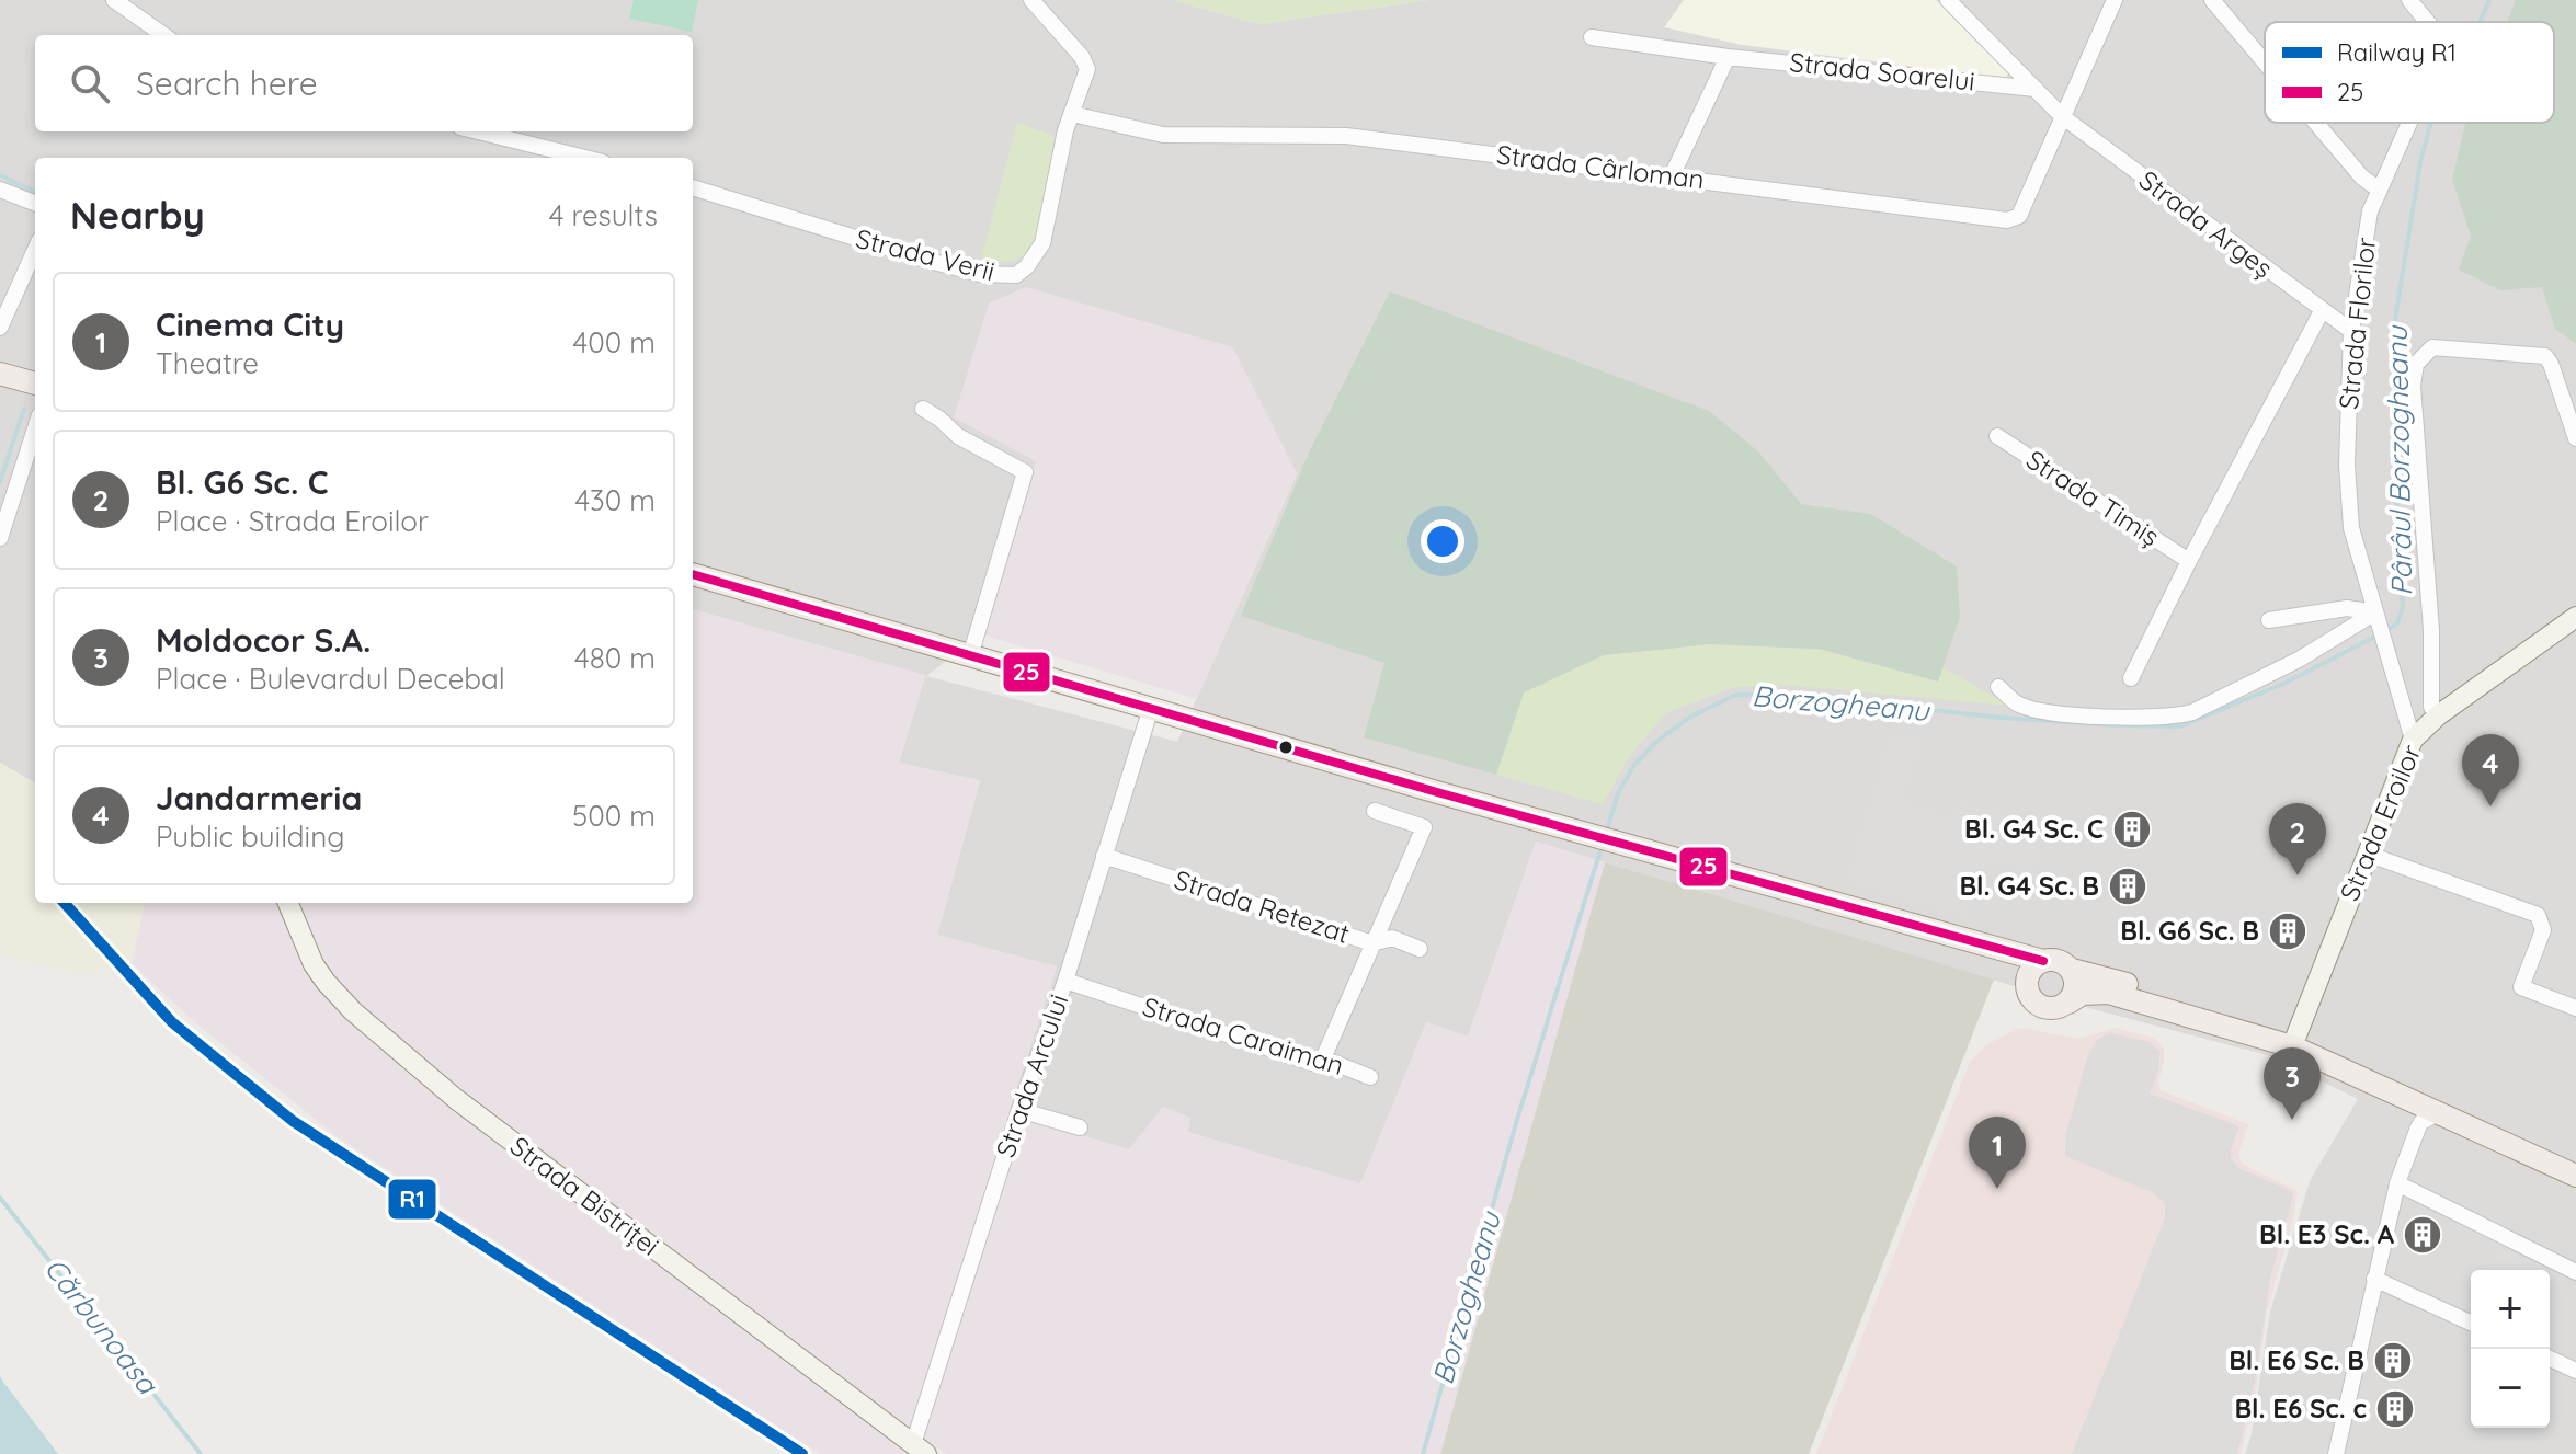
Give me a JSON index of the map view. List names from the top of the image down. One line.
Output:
{"streets":{"main road":["Strada Eroilor","Strada Bistriței"],"street":["Strada Soarelui","Strada Cârloman","Strada Argeș","Strada Verii","Strada Florilor","Strada Timiș","Strada Retezat","Strada Caraiman","Strada Arcului"]},"crossings":[["Strada Soarelui","Strada Argeș"],["Strada Cârloman","Strada Argeș"],["Strada Cârloman","Strada Verii"],["Strada Argeș","Strada Florilor"],["Strada Florilor","Strada Timiș"],["Strada Florilor","Strada Eroilor"],["Strada Retezat","Strada Arcului"],["Strada Caraiman","Strada Arcului"],["Strada Arcului","Strada Bistriței"]],"water":["Pârâul Borzogheanu","Borzogheanu","Cărbunoasa"],"places":{"building":["Bl. G4 Sc. C","Bl. G4 Sc. B","Bl. G6 Sc. B","Bl. E3 Sc. A","Bl. E6 Sc. B","Bl. E6 Sc. c"]},"lines":["transit line 25","rail line R1"],"legend":["Railway R1","25"],"page":{"search":"Search here","heading":["Nearby","4 results"],"list":[{"mark":"1","name":"Cinema City","note":"Theatre","value":"400 m"},{"mark":"2","name":"Bl. G6 Sc. C","note":"Place · Strada Eroilor","value":"430 m"},{"mark":"3","name":"Moldocor S.A.","note":"Place · Bulevardul Decebal","value":"480 m"},{"mark":"4","name":"Jandarmeria","note":"Public building","value":"500 m"}],"pins":["4","2","3","1"],"map_buttons":["+","−"]}}
